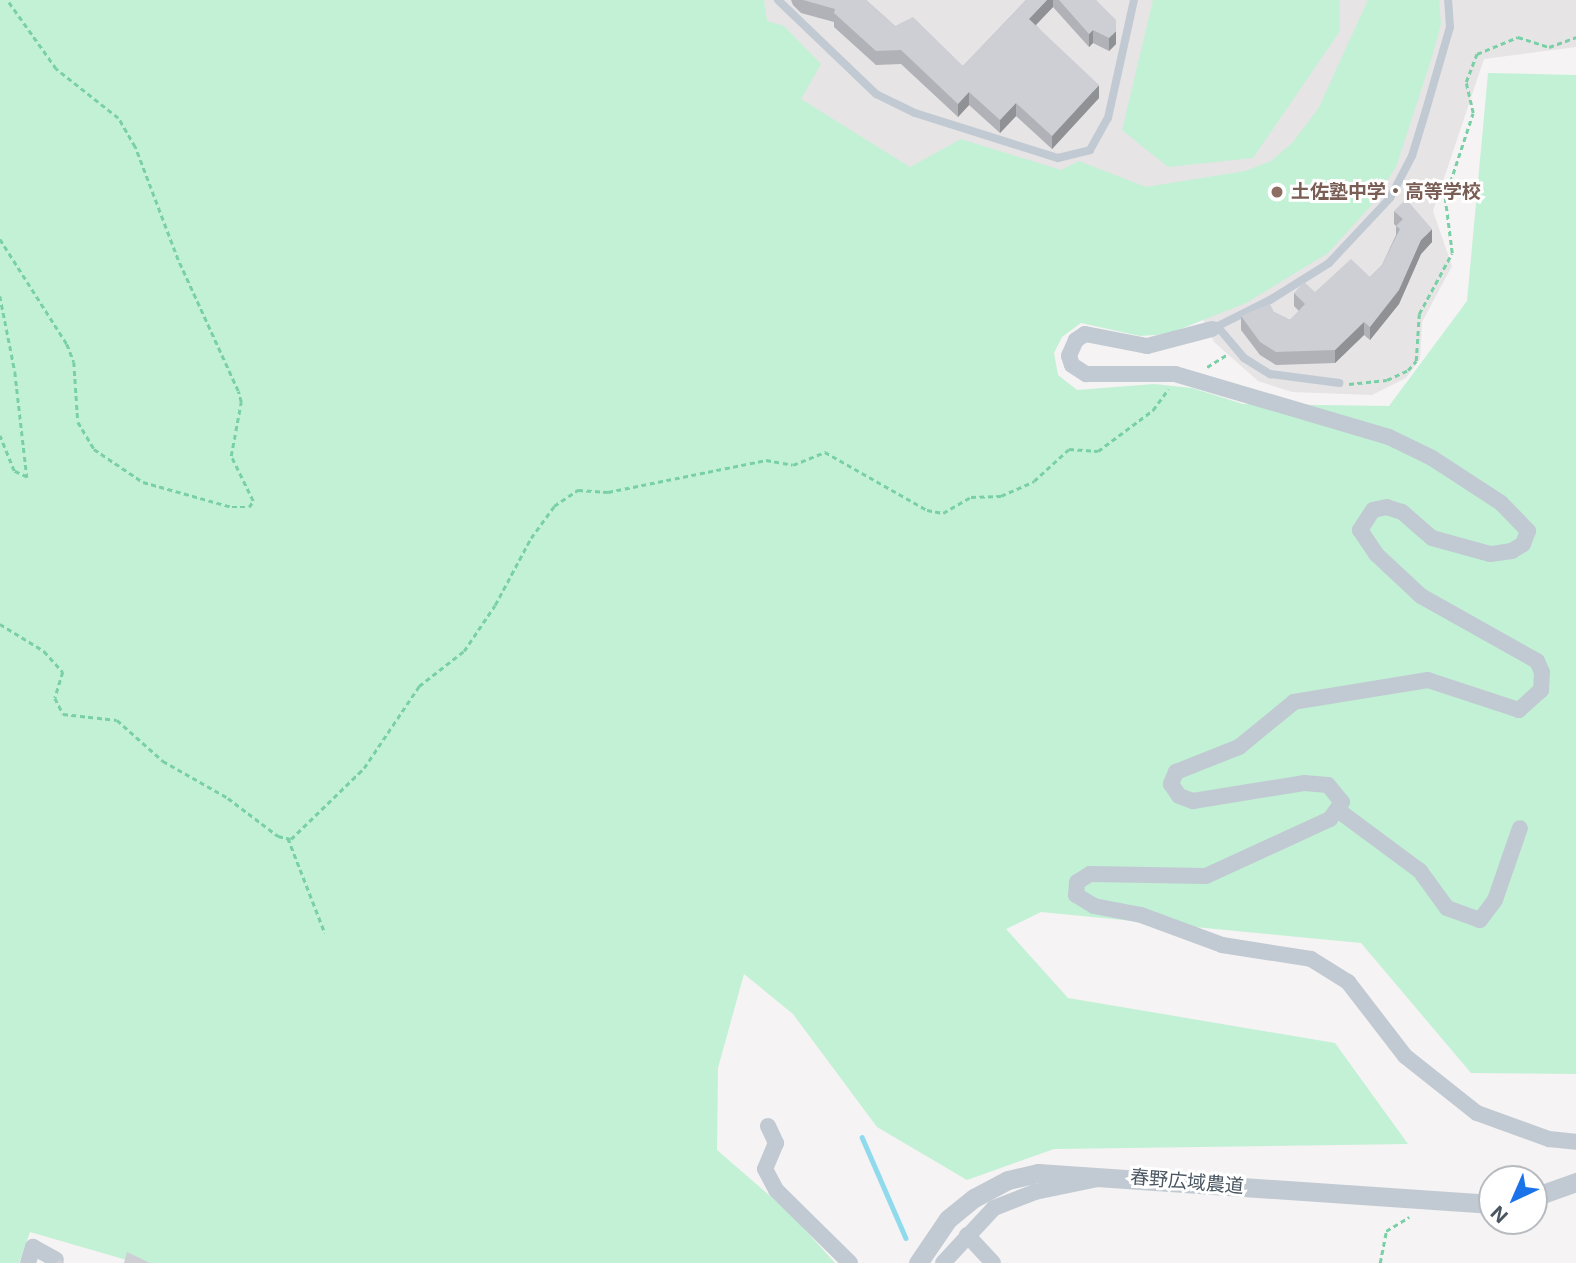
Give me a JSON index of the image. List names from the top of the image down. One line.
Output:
{"streets":{"street":["春野広域農道"]},"places":["土佐塾中学・高等学校"],"north":"bottom left"}
